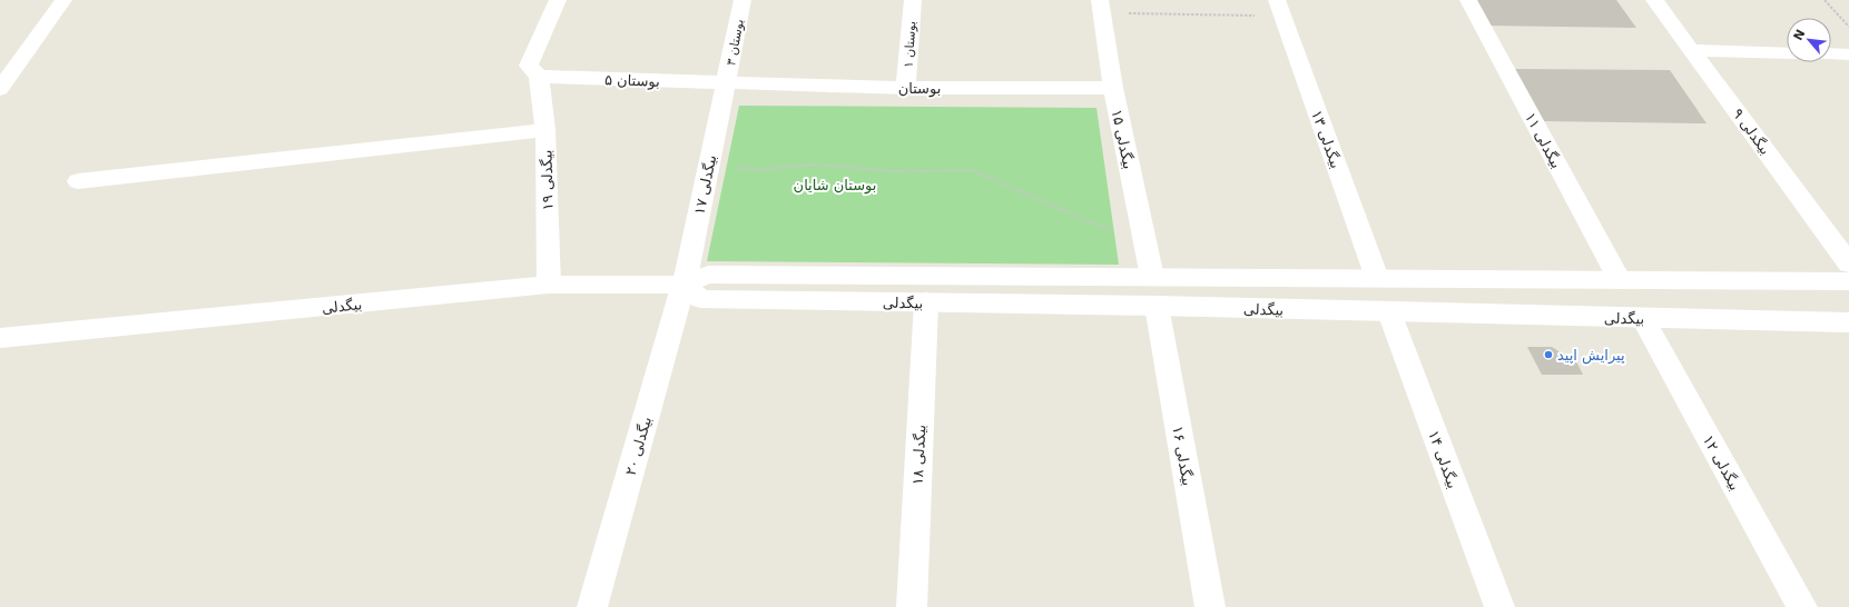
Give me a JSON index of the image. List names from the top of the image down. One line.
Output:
{"streets":{"street":["بوستان ۳","بوستان ۱","بوستان ۵","بوستان","بیگدلی ۹","بیگدلی ۱۵","بیگدلی ۱۳","بیگدلی ۱۱","بیگدلی ۱۹","بیگدلی ۱۷","بیگدلی","بیگدلی ۲۰","بیگدلی ۱۸","بیگدلی ۱۶","بیگدلی ۱۴","بیگدلی ۱۲"]},"crossings":[["بوستان ۳","بوستان ۵"],["بوستان ۳","بوستان"],["بوستان ۳","بیگدلی ۱۷"],["بوستان ۱","بوستان"],["بوستان ۵","بوستان"],["بوستان ۵","بیگدلی ۱۹"],["بوستان ۵","بیگدلی ۱۷"],["بوستان","بیگدلی ۱۵"],["بوستان","بیگدلی ۱۷"],["بیگدلی ۱۵","بیگدلی"],["بیگدلی ۱۵","بیگدلی ۱۶"],["بیگدلی ۱۳","بیگدلی"],["بیگدلی ۱۳","بیگدلی ۱۴"],["بیگدلی ۱۱","بیگدلی"],["بیگدلی ۱۱","بیگدلی ۱۲"],["بیگدلی ۱۹","بیگدلی"],["بیگدلی ۱۷","بیگدلی"],["بیگدلی ۱۷","بیگدلی ۲۰"],["بیگدلی","بیگدلی ۲۰"],["بیگدلی","بیگدلی ۱۸"],["بیگدلی","بیگدلی ۱۶"],["بیگدلی","بیگدلی ۱۴"],["بیگدلی","بیگدلی ۱۲"]],"parks":["بوستان شایان"],"places":["پیرایش اپید"],"north":"top left"}
